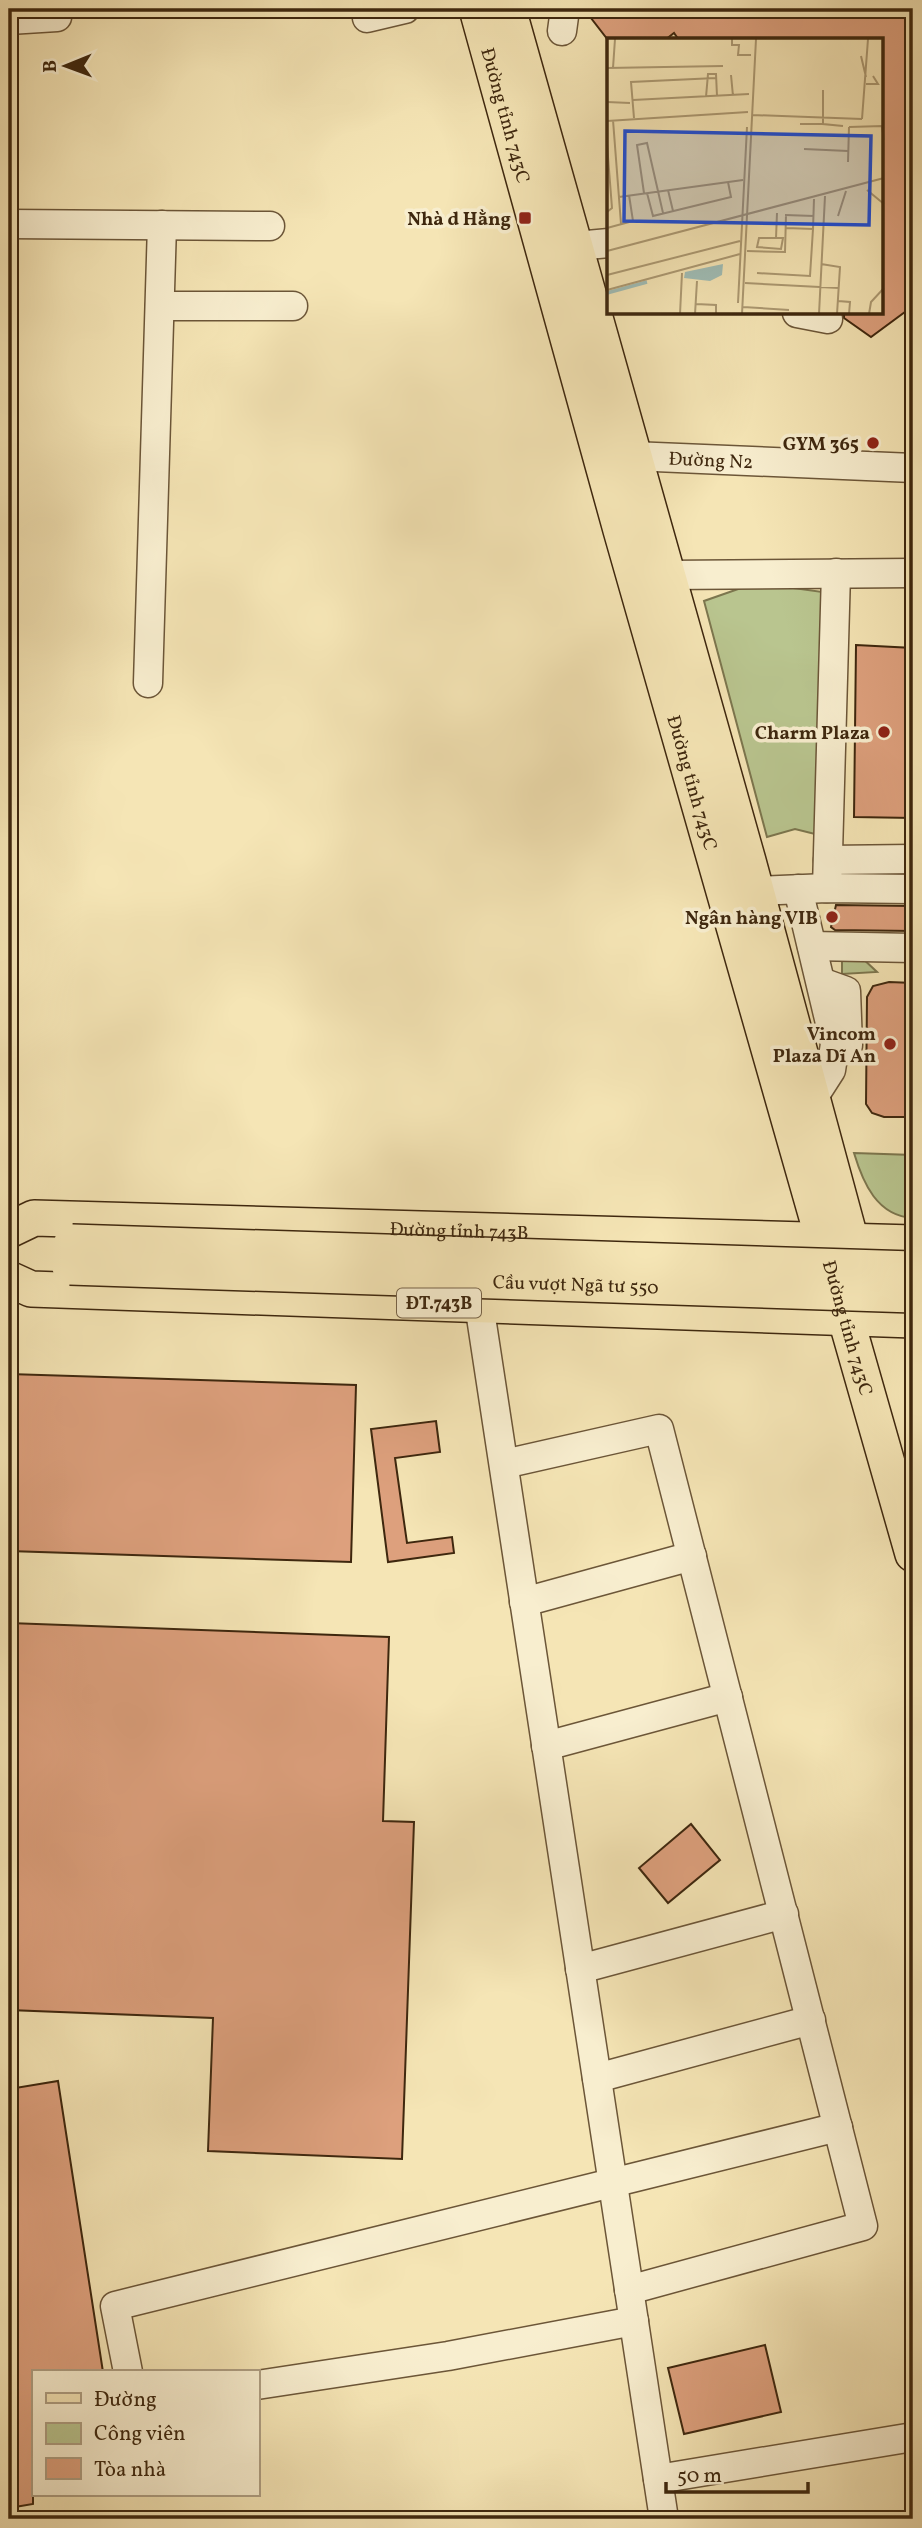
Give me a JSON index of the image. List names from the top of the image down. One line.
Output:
{"streets":{"main road":["Đường tỉnh 743C","Đường tỉnh 743B","Cầu vượt Ngã tư 550","ĐT.743B"],"street":["Đường N2"]},"crossings":[["Đường tỉnh 743C","Đường N2"],["Đường tỉnh 743C","Đường tỉnh 743B"],["Đường tỉnh 743C","ĐT.743B"],["Đường tỉnh 743B","Cầu vượt Ngã tư 550"],["Đường tỉnh 743B","ĐT.743B"],["Cầu vượt Ngã tư 550","ĐT.743B"]],"places":{"transit":["Nhà d Hằng"],"other":["GYM 365","Charm Plaza","Ngân hàng VIB","Vincom Plaza Dĩ An"]},"legend":["Đường","Công viên","Tòa nhà"],"scale_bar":"50 m","north":"left"}
